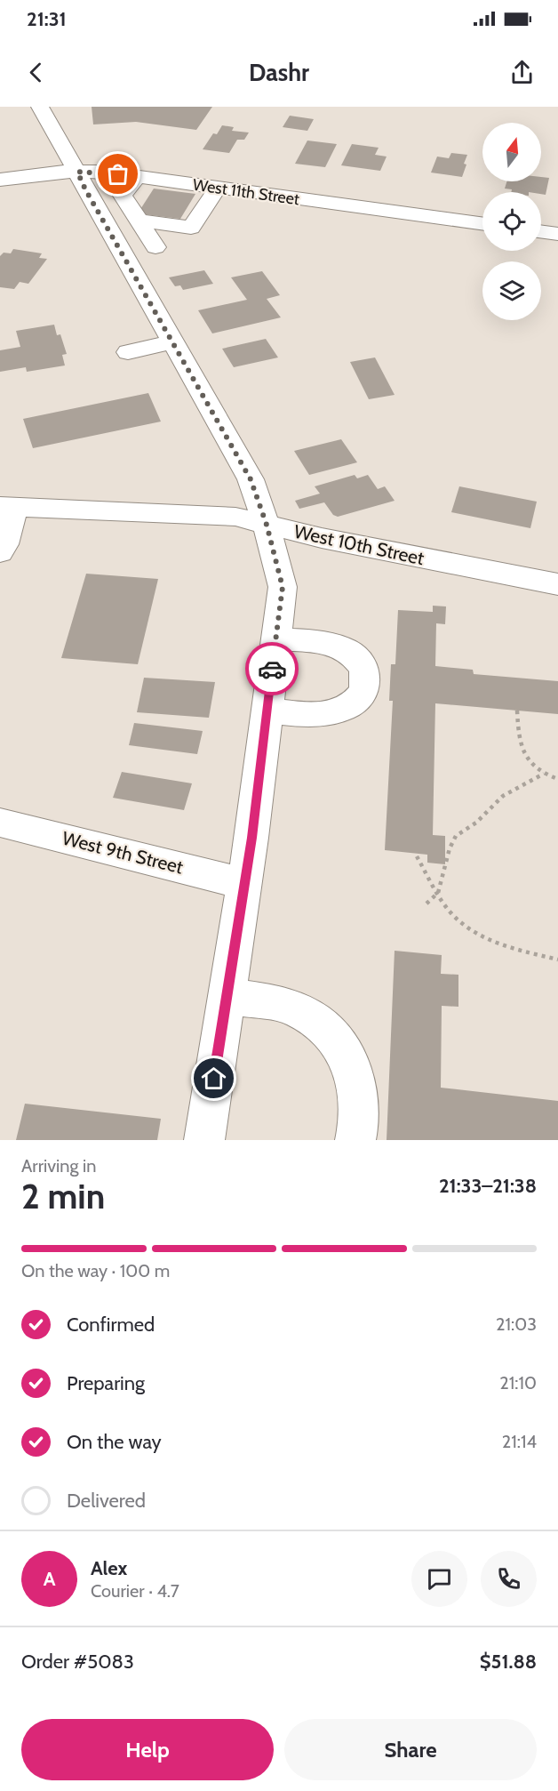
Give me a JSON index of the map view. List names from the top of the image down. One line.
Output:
{"streets":{"street":["West 11th Street","West 10th Street","West 9th Street"]},"north":"top","page":{"status":"21:31","header":"Dashr","heading":["2 min","Arriving in","21:33–21:38"],"panel":["Alex","Courier · 4.7","Order #5083","$51.88"],"bar":"On the way · 100 m","list":[["Confirmed","21:03"],["Preparing","21:10"],["On the way","21:14"],"Delivered"],"round":"A","buttons":["Help","Share"]}}
